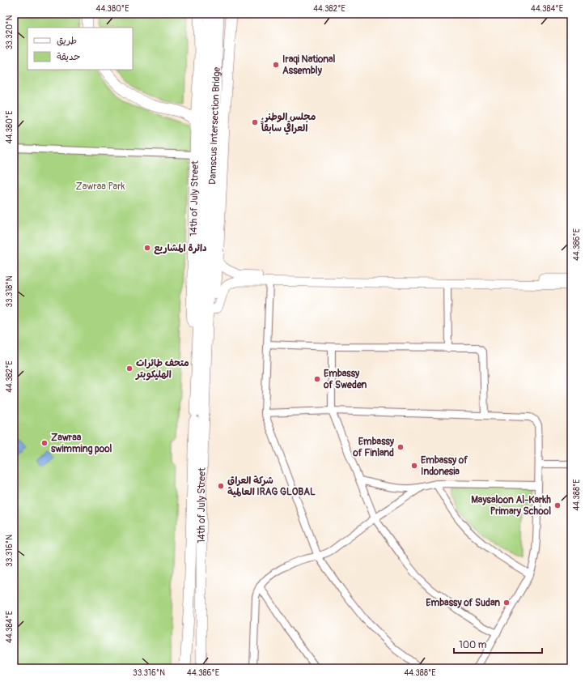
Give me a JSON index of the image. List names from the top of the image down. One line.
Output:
{"streets":{"main road":["Damscus Intersection Bridge","14th of July Street"]},"crossings":[["Damscus Intersection Bridge","14th of July Street"]],"parks":["Zawraa Park"],"places":["Iraqi National Assembly","مجلس الوطني العراقي سابقاً","دائرة المشاريع","متحف طائرات الهليكوبتر","Embassy of Sweden","Zawraa swimming pool","Embassy of Finland","Embassy of Indonesia","شركة العراق العالمية IRAG GLOBAL","Maysaloon Al-Karkh Primary School","Embassy of Sudan"],"legend":["طريق","حديقة"],"scale_bar":"100 m","coordinates":["44.380°E","44.382°E","44.384°E","33.320°N","44.386°E","33.318°N","44.388°E","33.316°N"]}
